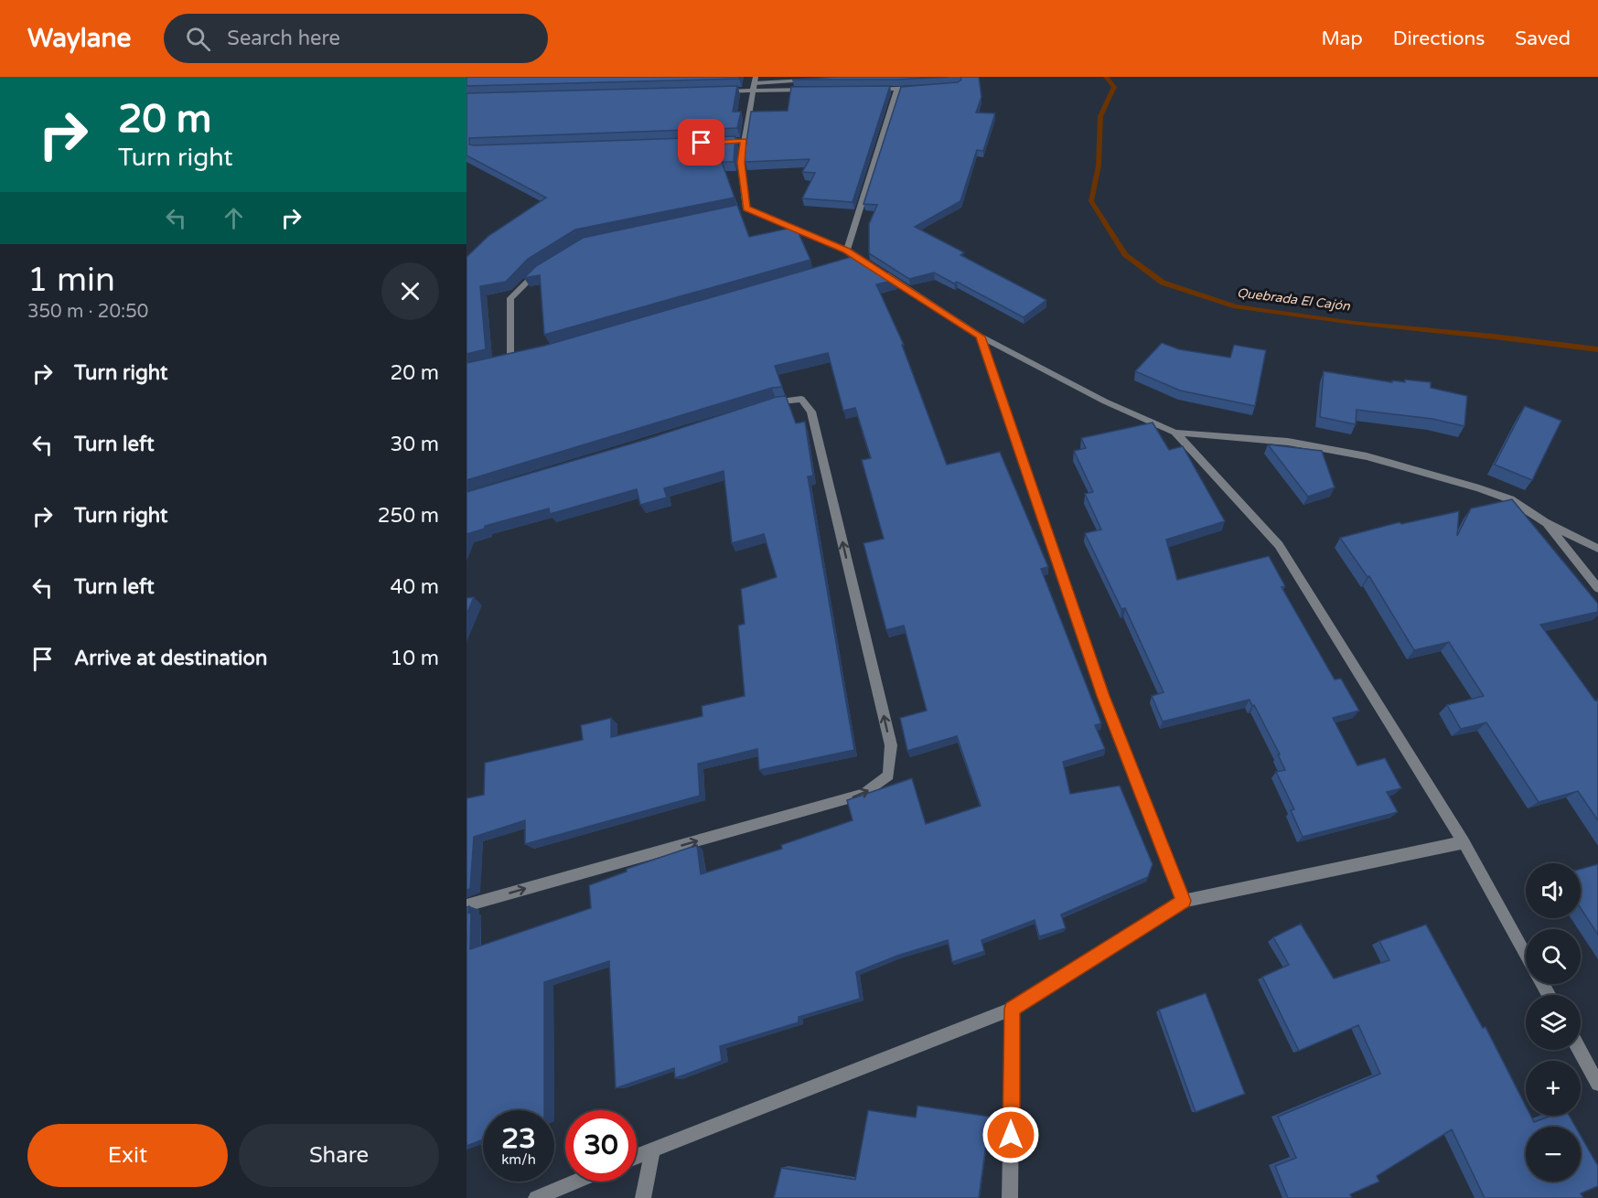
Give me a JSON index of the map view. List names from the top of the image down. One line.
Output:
{"water":["Quebrada El Cajón"],"page":{"header":"Waylane","search":"Search here","nav":["Map","Directions","Saved"],"turn":["20 m","Turn right"],"heading":["1 min","350 m · 20:50"],"list":[{"name":"Turn right","value":"20 m"},{"name":"Turn left","value":"30 m"},{"name":"Turn right","value":"250 m"},{"name":"Turn left","value":"40 m"},{"name":"Arrive at destination","value":"10 m"}],"map_buttons":["+","−"],"speed":"23 km/h","limit":"30","buttons":["Exit","Share"]}}
